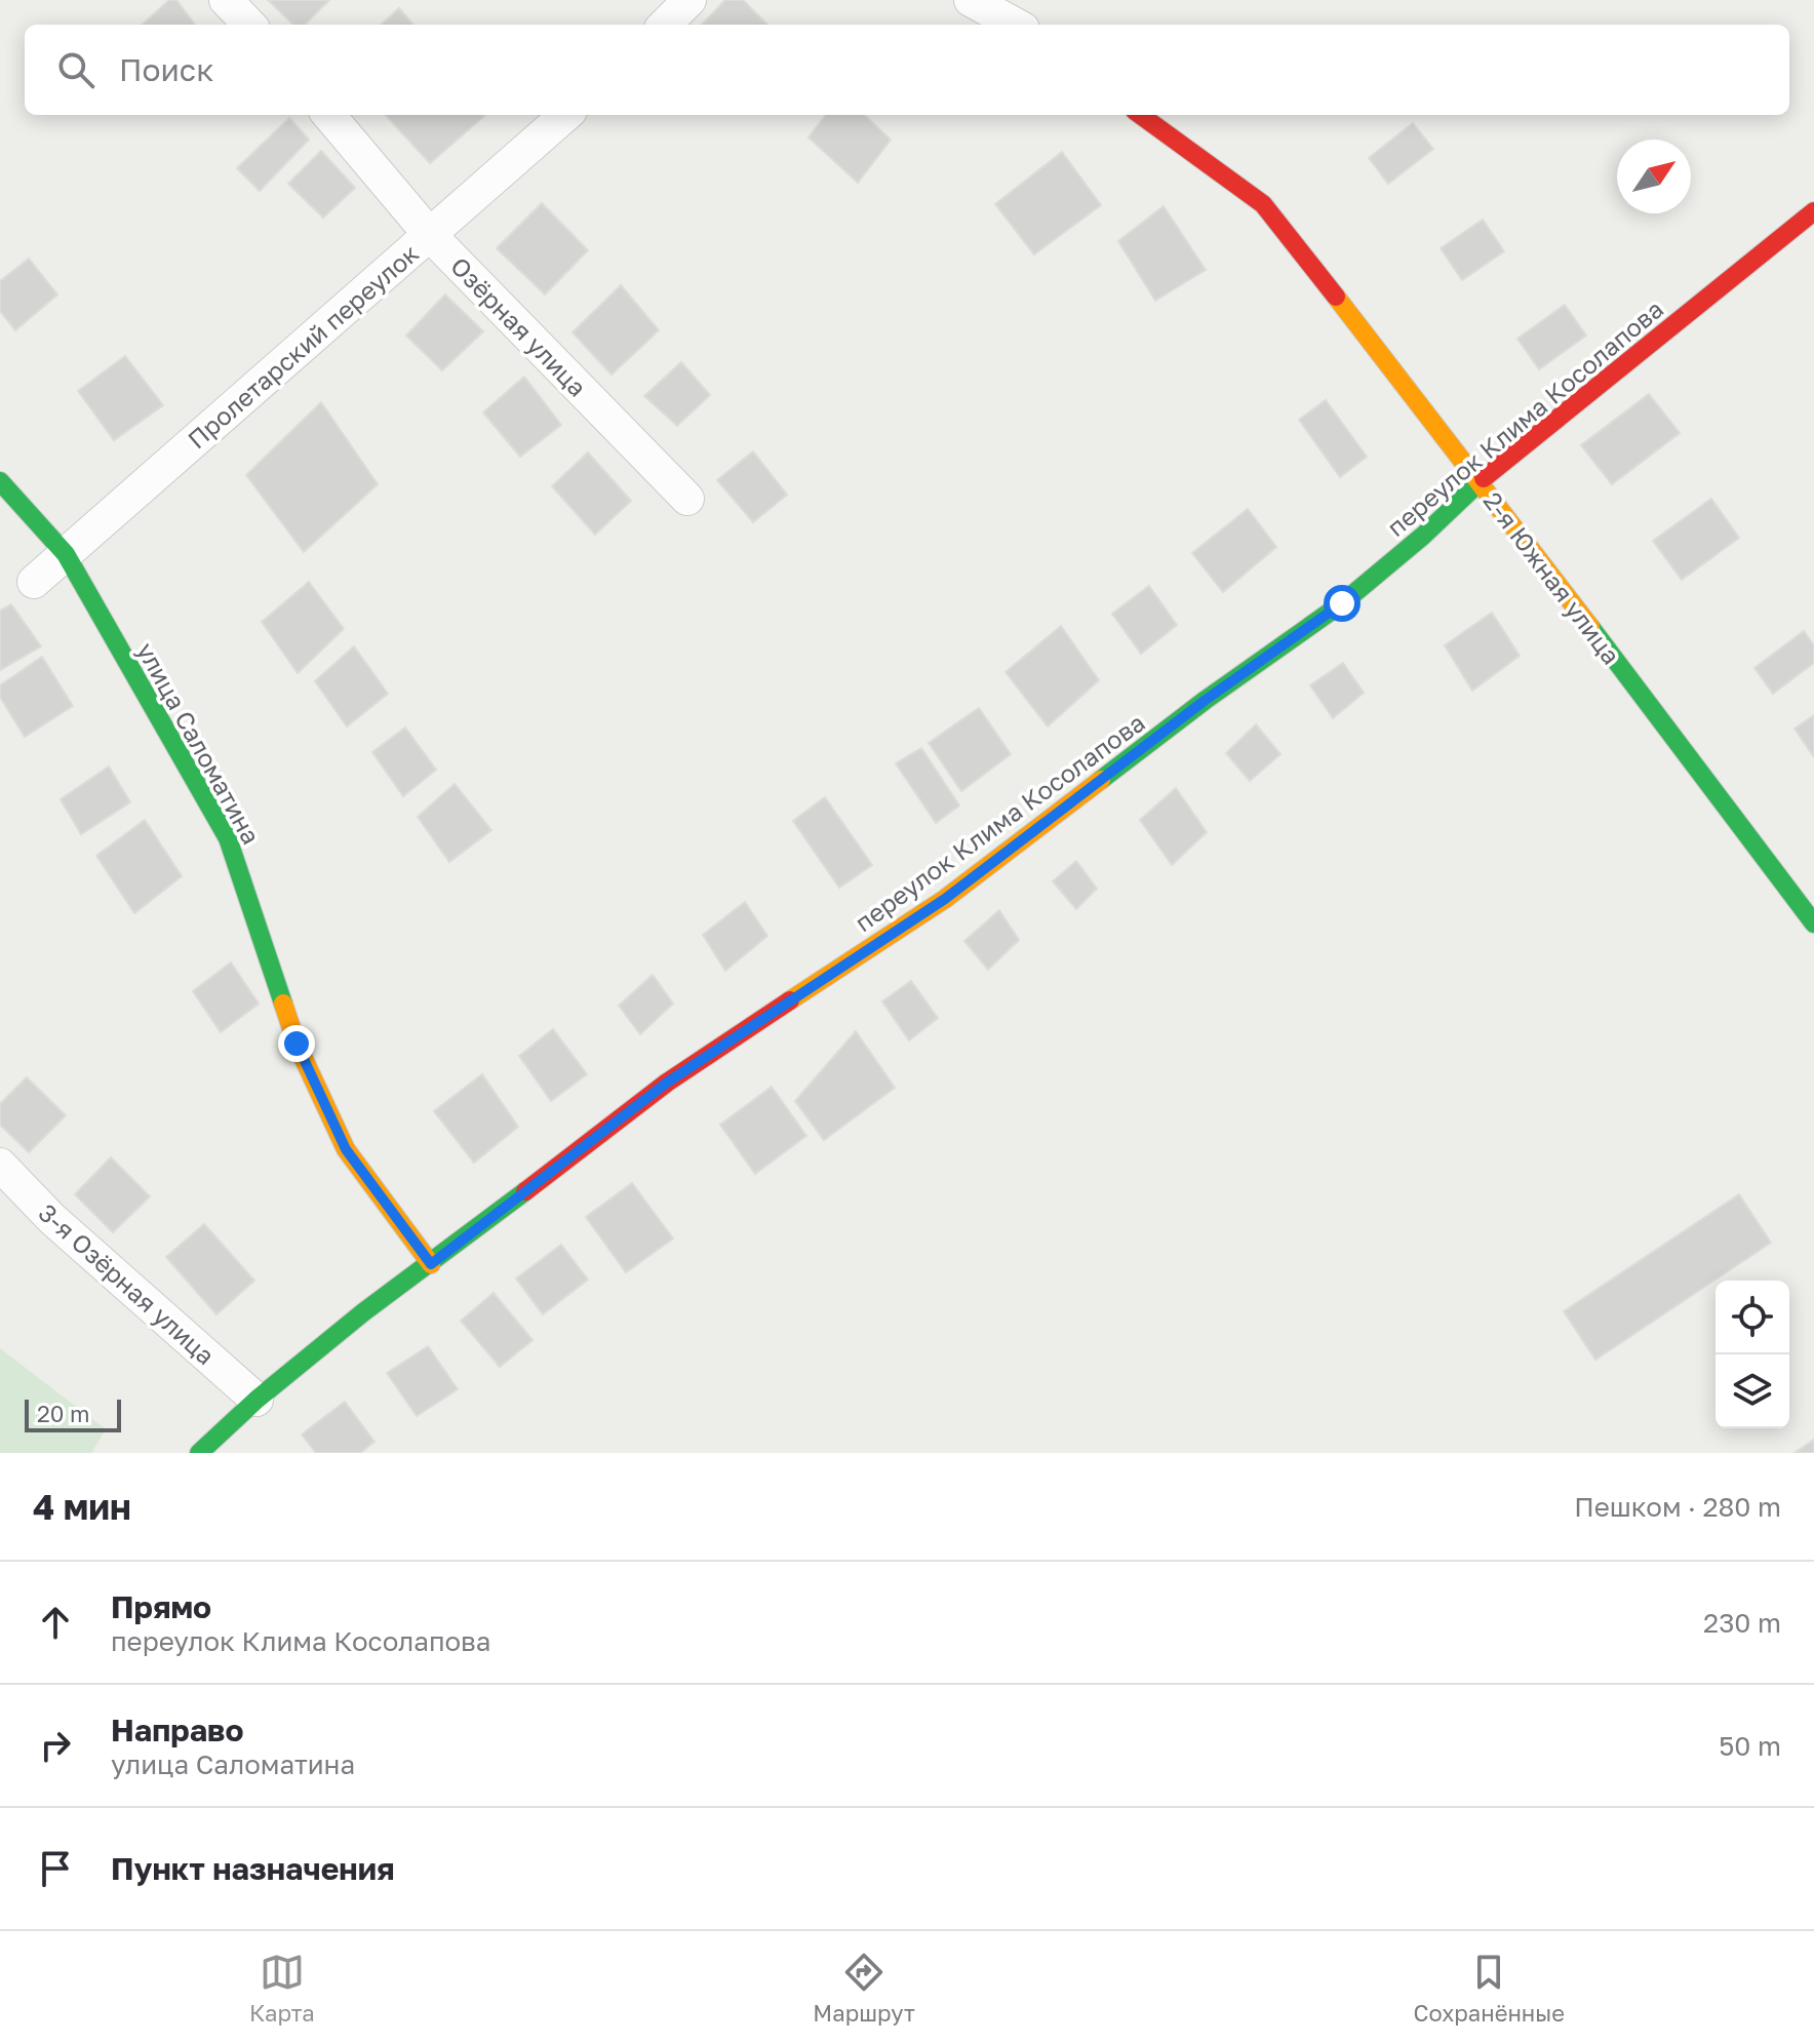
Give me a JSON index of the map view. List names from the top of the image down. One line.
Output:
{"streets":{"street":["Озёрная улица","Пролетарский переулок","переулок Клима Косолапова","2-я Южная улица","улица Саломатина","3-я Озёрная улица"]},"crossings":[["Озёрная улица","Пролетарский переулок"],["Пролетарский переулок","улица Саломатина"],["переулок Клима Косолапова","2-я Южная улица"],["переулок Клима Косолапова","улица Саломатина"],["переулок Клима Косолапова","3-я Озёрная улица"]],"scale_bar":"20 m","north":"top right","page":{"search":"Поиск","scale":"20 m","heading":["4 мин","Пешком · 280 m"],"list":[["Прямо","переулок Клима Косолапова","230 m"],["Направо","улица Саломатина","50 m"],"Пункт назначения"],"nav":["Карта","Маршрут","Сохранённые"]}}
